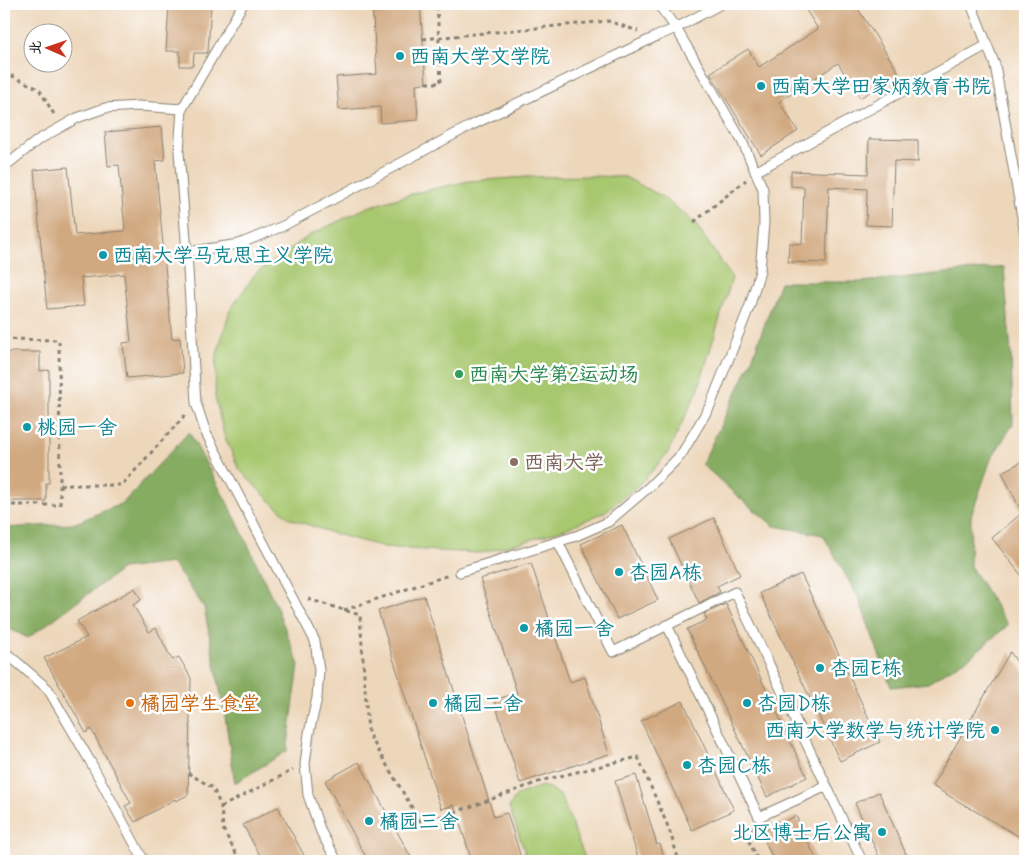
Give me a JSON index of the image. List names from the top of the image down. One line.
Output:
{"places":["西南大学文学院","西南大学田家炳教育书院","西南大学马克思主义学院","西南大学第2运动场","桃园一舍","西南大学","杏园A栋","橘园一舍","杏园E栋","橘园学生食堂","橘园二舍","杏园D栋","西南大学数学与统计学院","杏园C栋","橘园三舍","北区博士后公寓"],"north":"left"}
